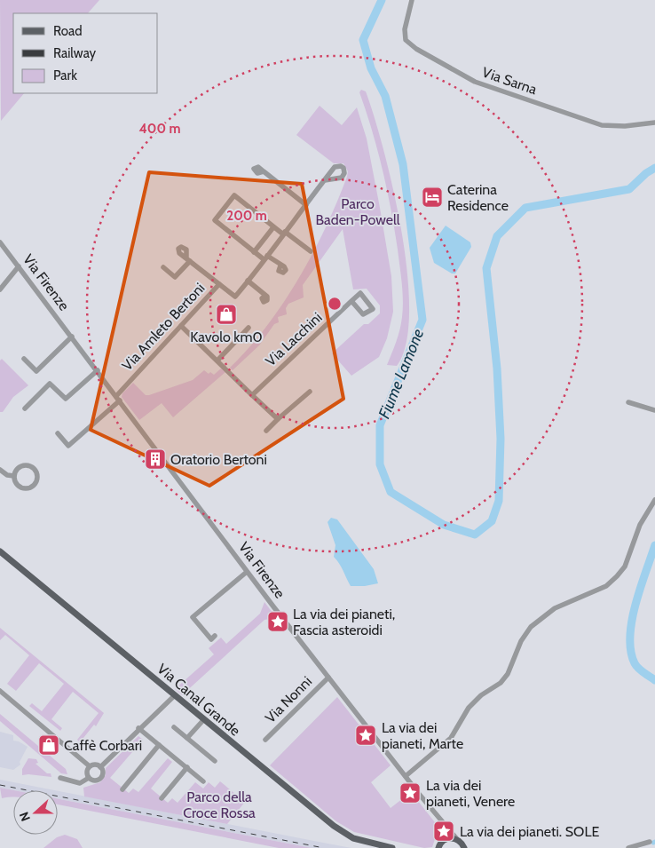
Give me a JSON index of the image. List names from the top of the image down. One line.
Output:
{"streets":{"main road":["Via Canal Grande"],"street":["Via Sarna","Via Firenze","Via Amleto Bertoni","Via Lacchini","Via Nonni"]},"crossings":[["Via Firenze","Via Amleto Bertoni"],["Via Firenze","Via Nonni"]],"water":["Fiume Lamone"],"parks":["Parco Baden-Powell","Parco della Croce Rossa"],"places":{"hotel":["Caterina Residence"],"shop":["Kavolo km0","Caffè Corbari"],"building":["Oratorio Bertoni"],"place":["La via dei pianeti, Fascia asteroidi","La via dei pianeti, Marte","La via dei pianeti, Venere","La via dei pianeti. SOLE"]},"legend":["Road","Railway","Park"],"north":"left","rings":["400 m","200 m"]}
